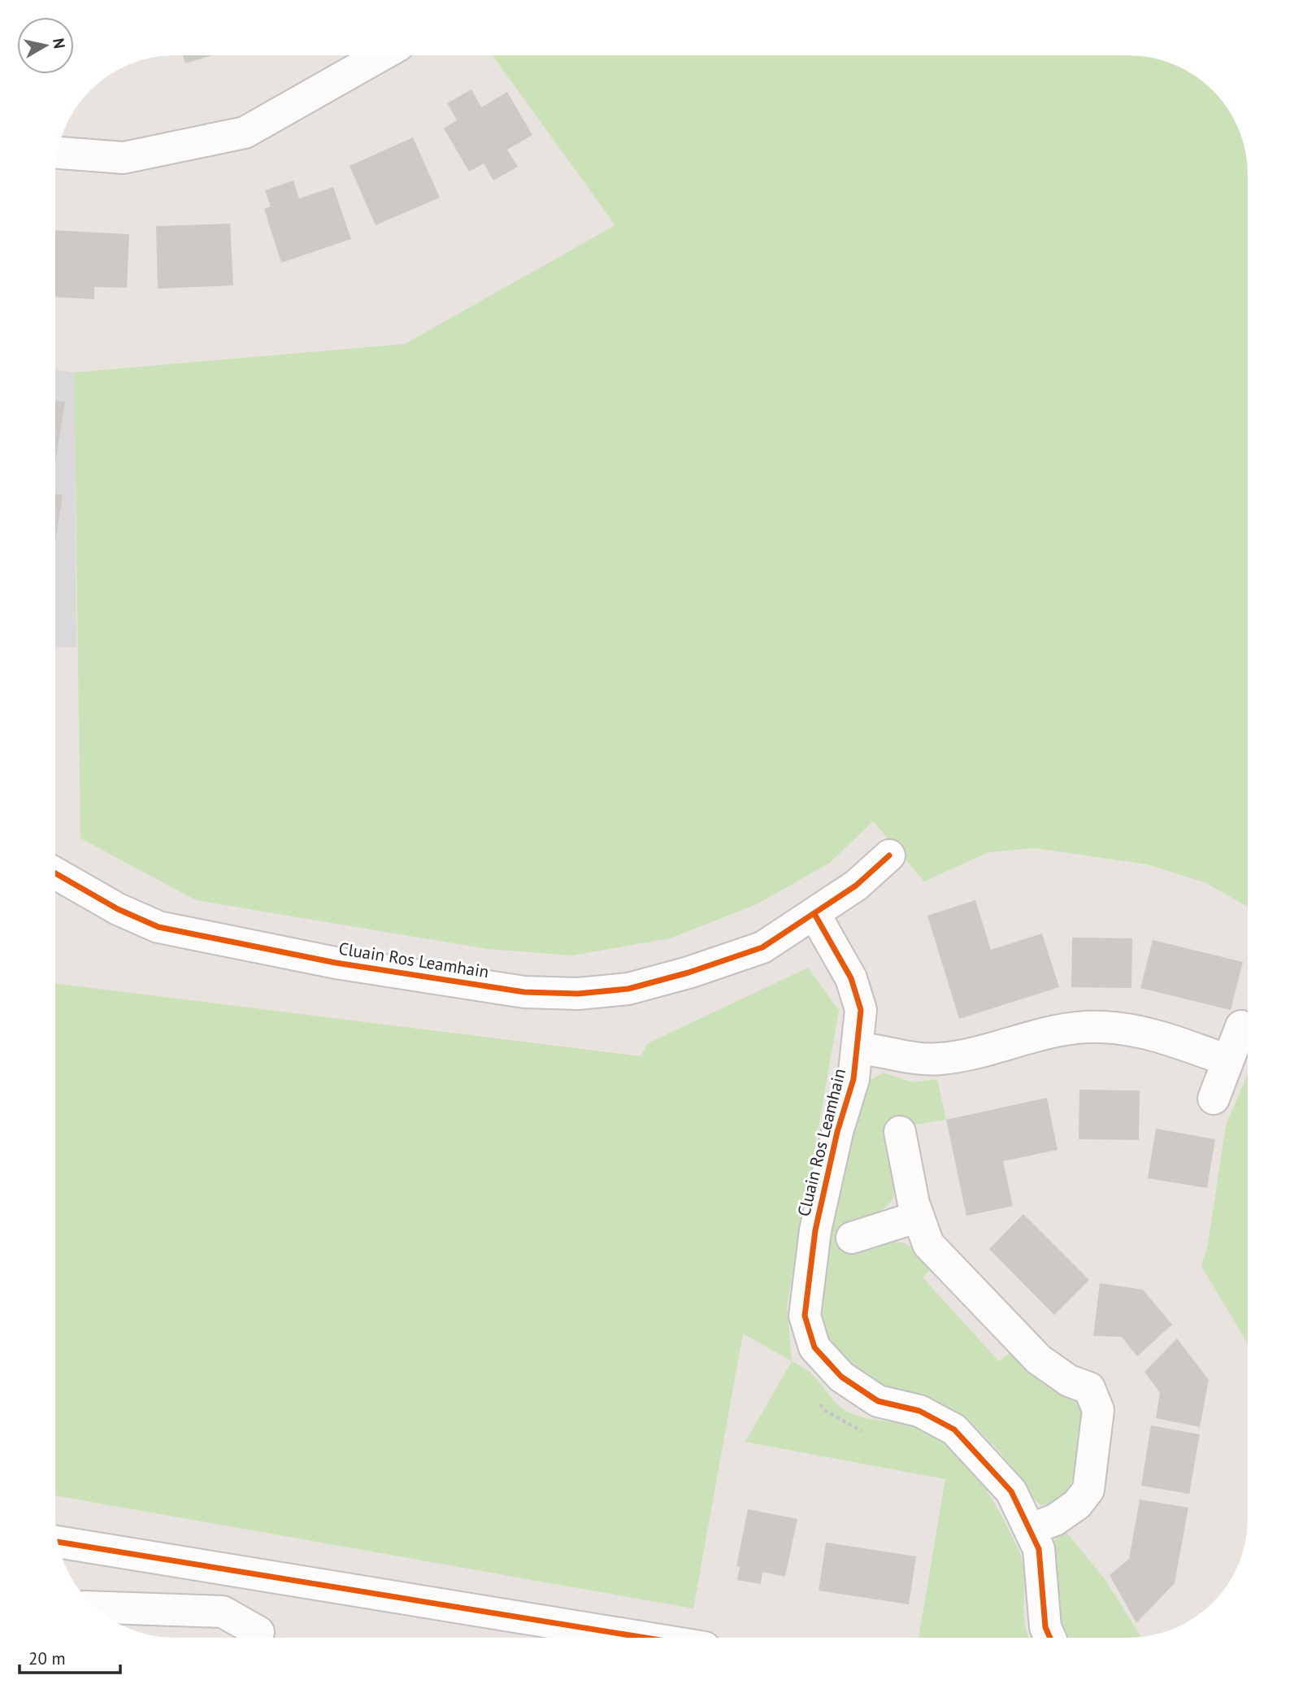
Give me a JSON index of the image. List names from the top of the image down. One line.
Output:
{"streets":{"street":["Cluain Ros Leamhain"]},"scale_bar":"20 m","north":"right"}
